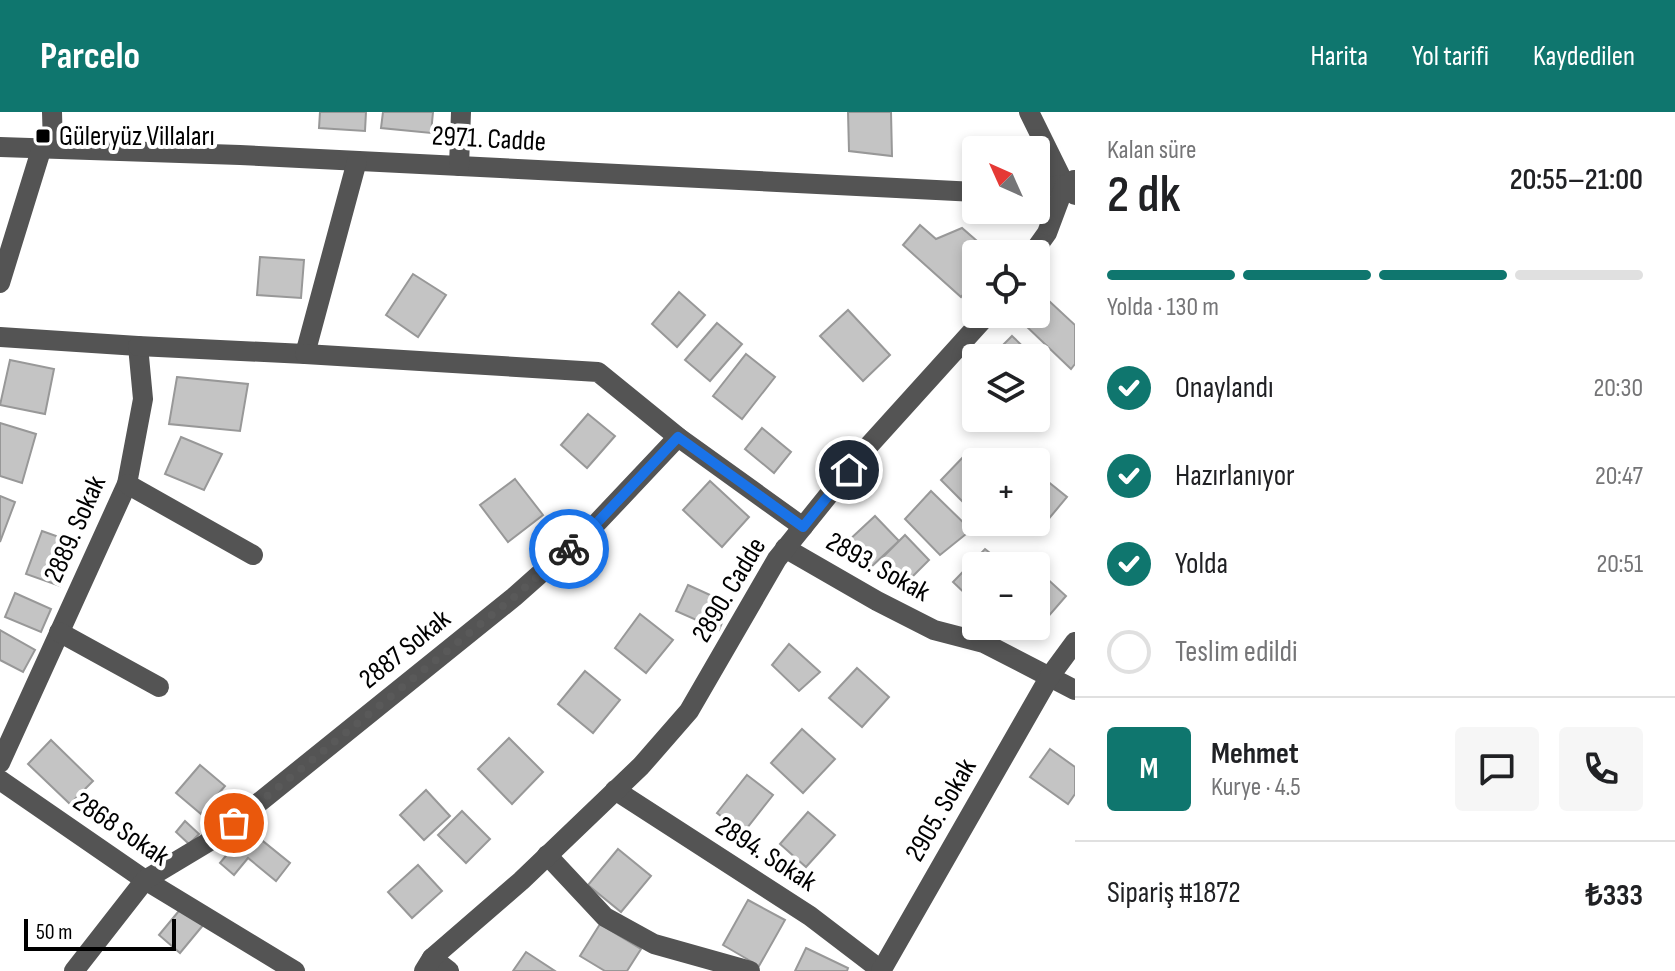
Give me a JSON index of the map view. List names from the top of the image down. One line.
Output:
{"streets":{"street":["2971. Cadde","2889. Sokak","2893. Sokak","2890. Cadde","2887 Sokak","2905. Sokak","2868 Sokak","2894. Sokak"]},"crossings":[["2893. Sokak","2890. Cadde"],["2893. Sokak","2905. Sokak"],["2890. Cadde","2894. Sokak"],["2887 Sokak","2868 Sokak"],["2905. Sokak","2894. Sokak"]],"places":{"transit":["Güleryüz Villaları"]},"scale_bar":"50 m","north":"top left","page":{"header":"Parcelo","nav":["Harita","Yol tarifi","Kaydedilen"],"heading":["2 dk","Kalan süre","20:55–21:00"],"panel":["Mehmet","Kurye · 4.5","Sipariş #1872","₺333"],"map_buttons":["+","−"],"bar":"Yolda · 130 m","list":[["Onaylandı","20:30"],["Hazırlanıyor","20:47"],["Yolda","20:51"],"Teslim edildi"],"round":"M","scale":"50 m"}}
